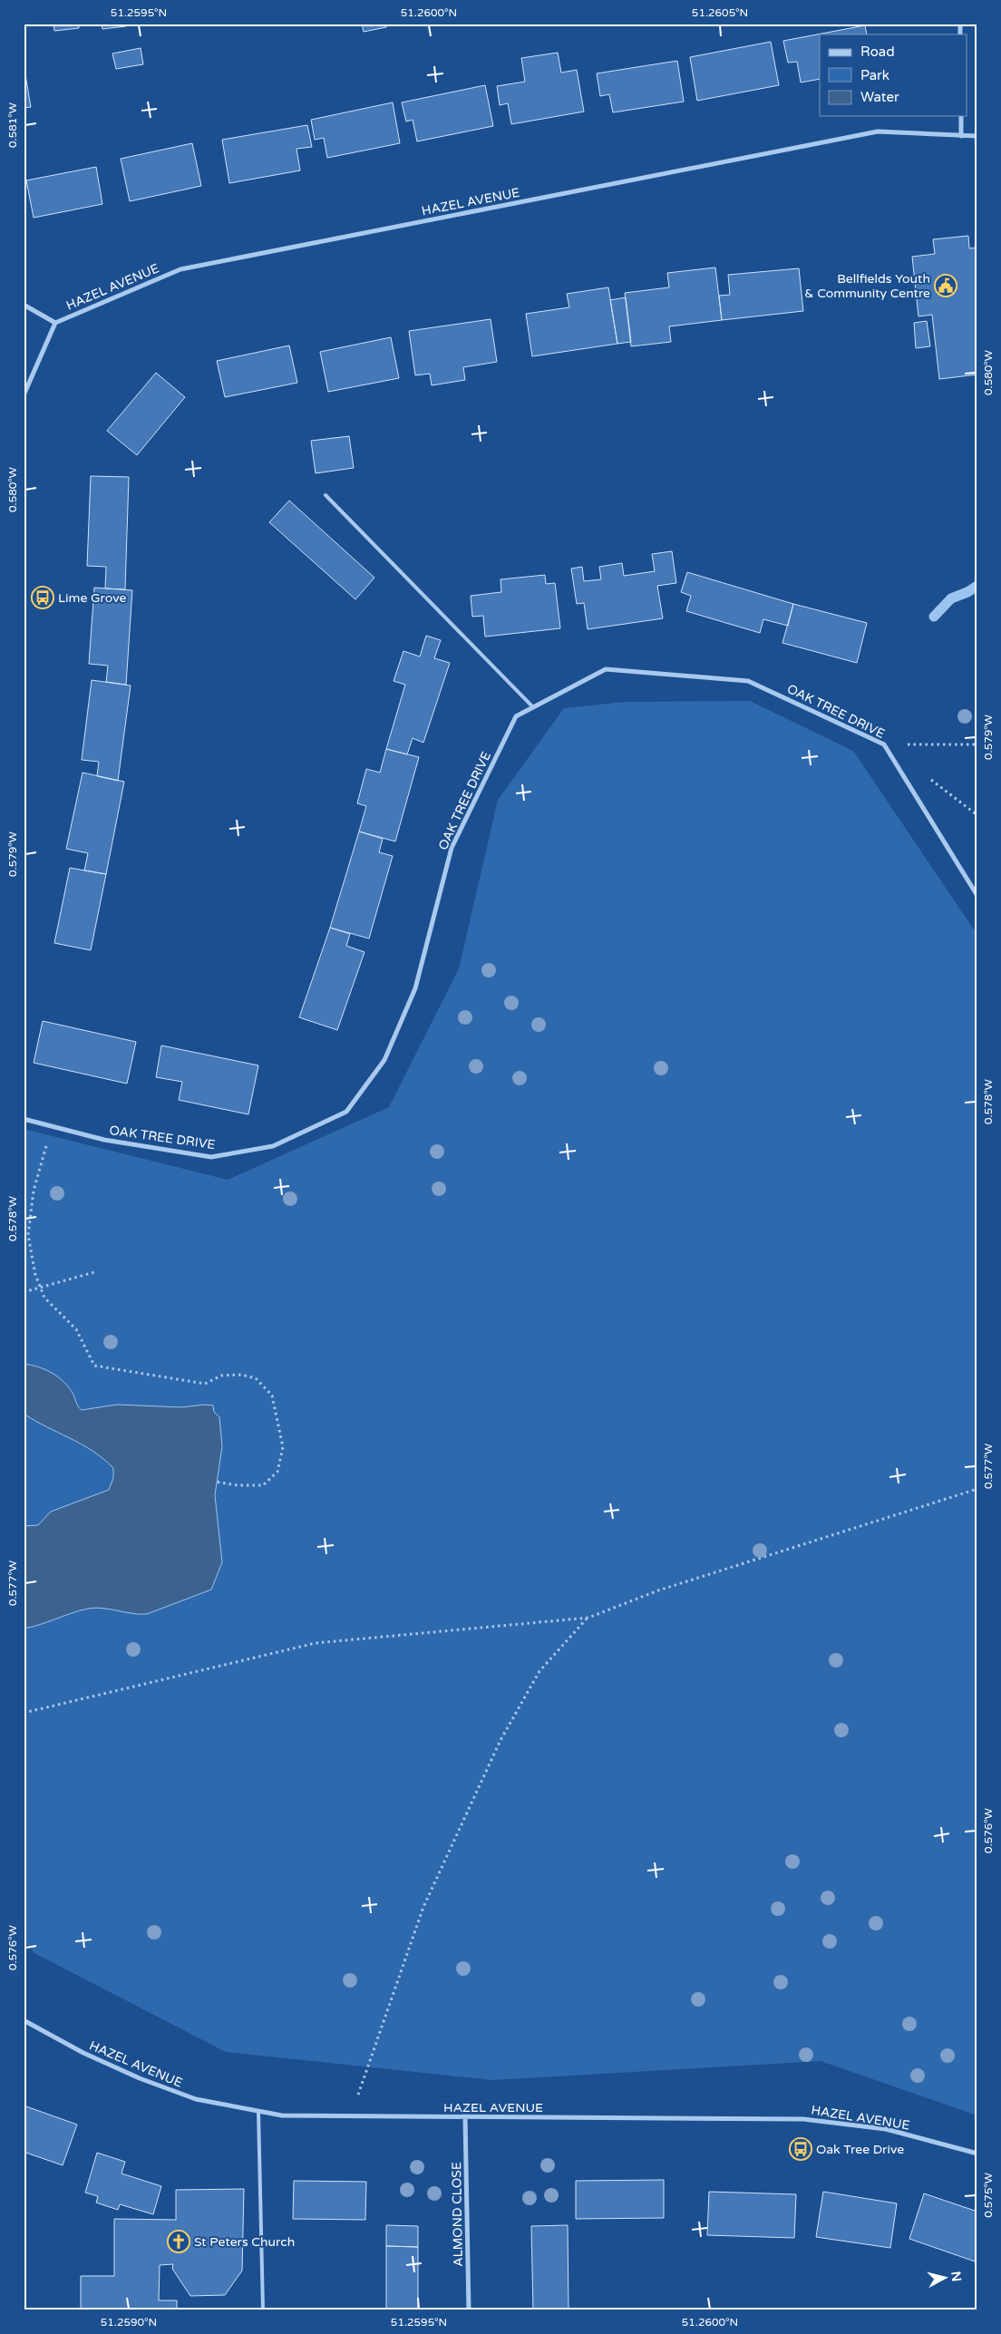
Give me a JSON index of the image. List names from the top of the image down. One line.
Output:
{"streets":{"street":["HAZEL AVENUE","OAK TREE DRIVE","ALMOND CLOSE"]},"crossings":[["HAZEL AVENUE","ALMOND CLOSE"]],"places":{"public building":["Bellfields Youth & Community Centre"],"bus stop":["Lime Grove","Oak Tree Drive"],"church":["St Peters Church"]},"legend":["Road","Park","Water"],"north":"right","coordinates":["51.2595°N","51.2600°N","51.2605°N","0.581°W","0.580°W","0.579°W","0.578°W","0.577°W","0.576°W","0.575°W","51.2590°N"]}
